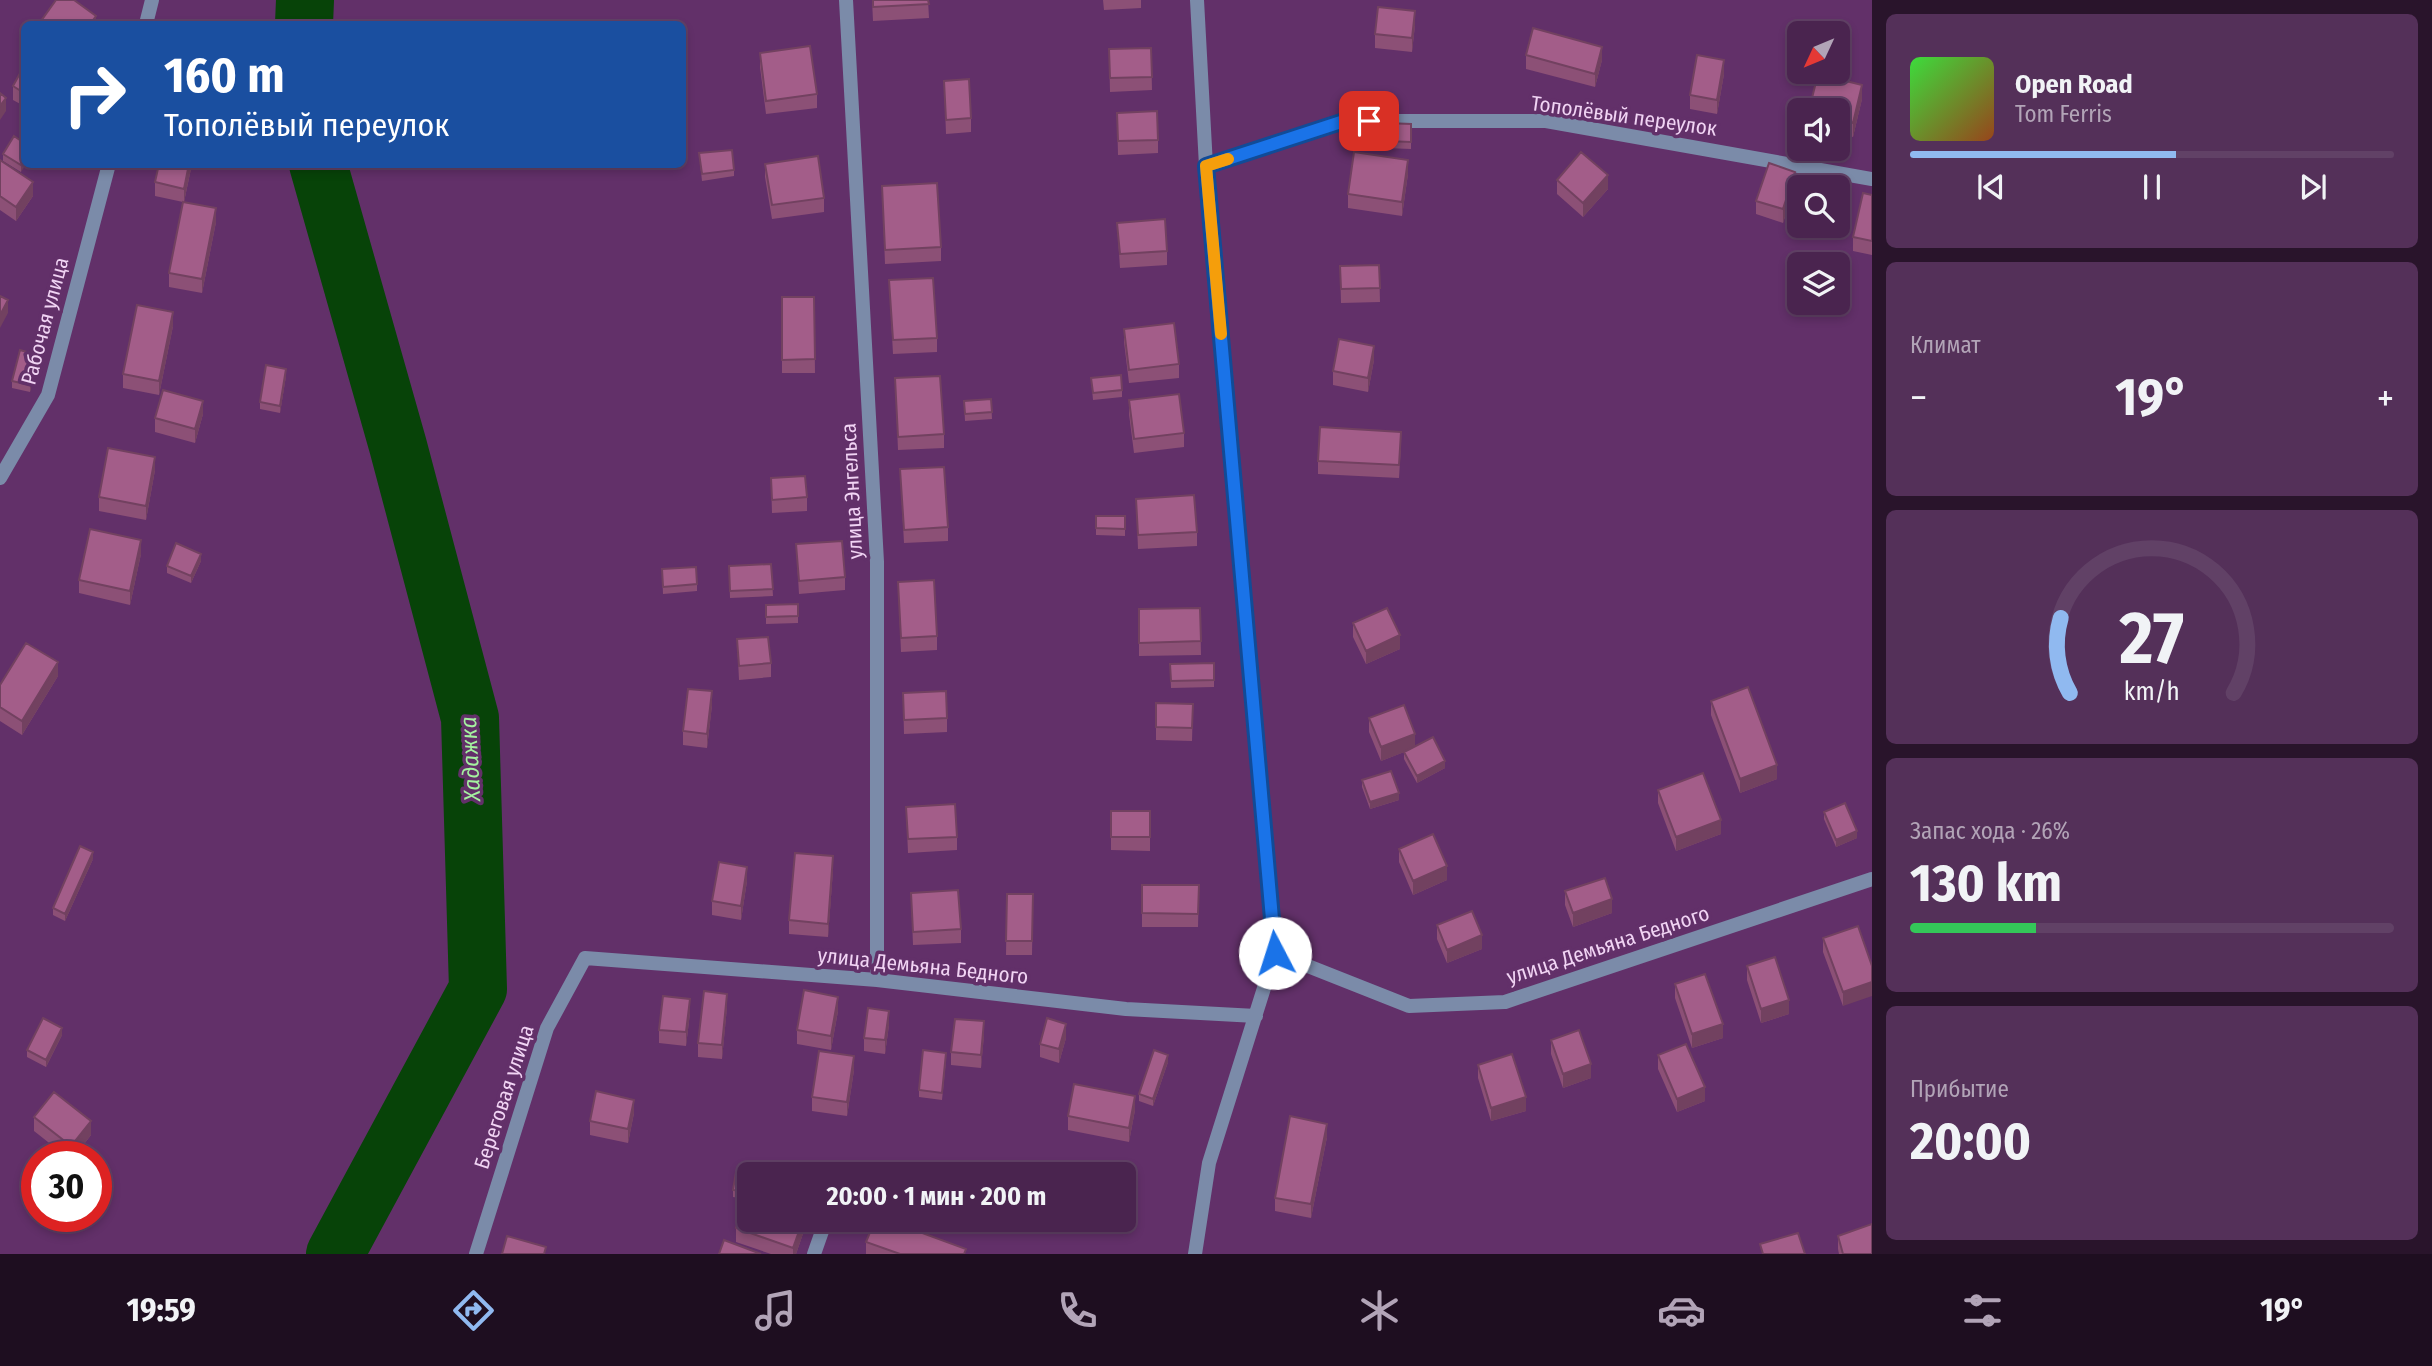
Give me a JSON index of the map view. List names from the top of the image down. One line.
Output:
{"streets":{"street":["Тополёвый переулок","Рабочая улица","улица Энгельса","улица Демьяна Бедного","Береговая улица"]},"crossings":[["улица Энгельса","улица Демьяна Бедного"],["улица Демьяна Бедного","Береговая улица"]],"water":["Хадажка"],"north":"bottom left","page":{"turn":["160 m","Тополёвый переулок"],"song":["Open Road","Tom Ferris"],"tile":["Климат",["Запас хода · 26%","130 km"],["Прибытие","20:00"]],"heat":["−","19°","+"],"limit":"30","trip":"20:00 · 1 мин · 200 m","tabs":["19:59","19°"],"gauge":["27","km/h"]}}
